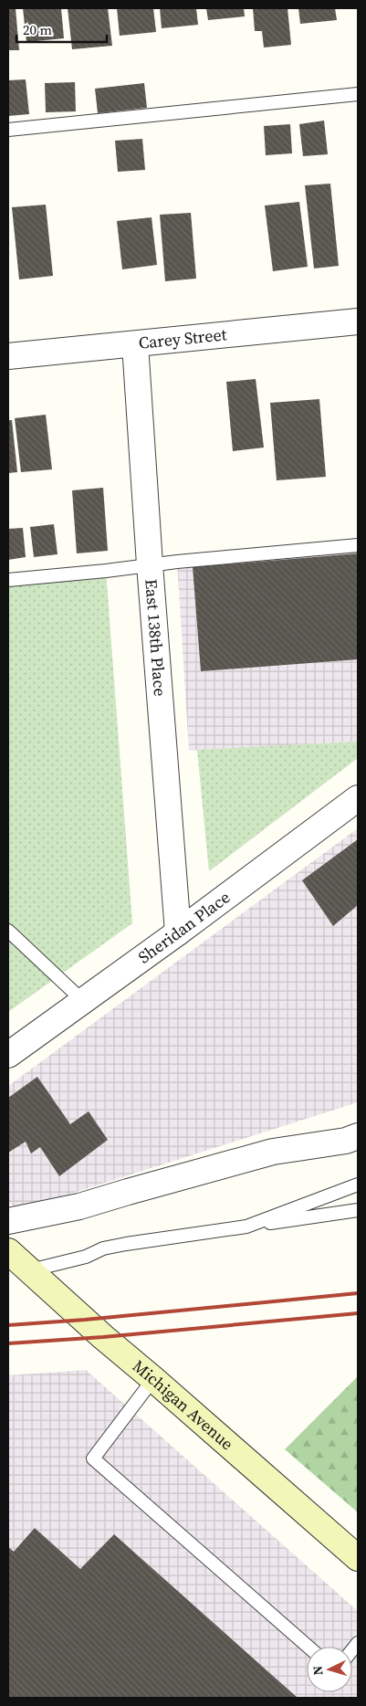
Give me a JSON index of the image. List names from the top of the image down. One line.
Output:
{"streets":{"main road":["Michigan Avenue"],"street":["Carey Street","East 138th Place","Sheridan Place"]},"crossings":[["Carey Street","East 138th Place"],["East 138th Place","Sheridan Place"]],"scale_bar":"20 m","north":"left"}
